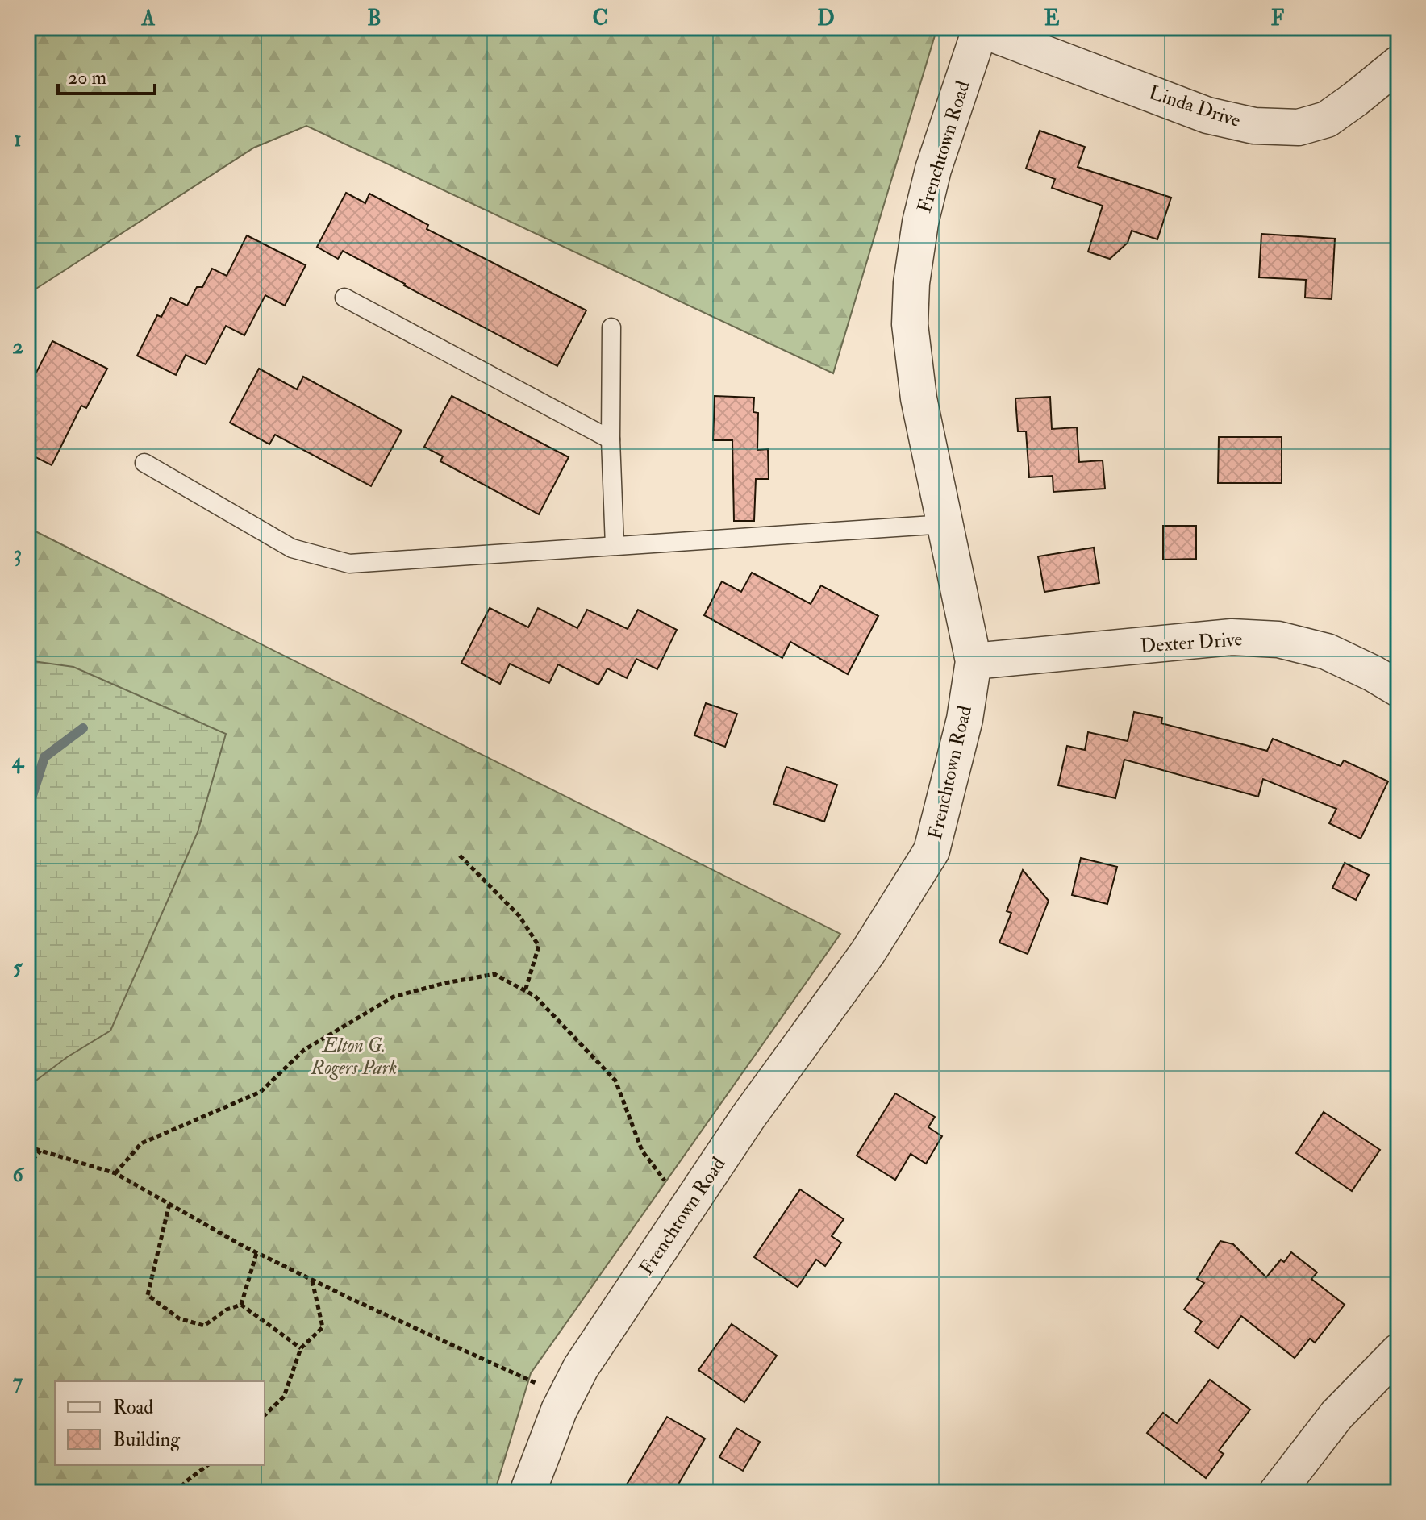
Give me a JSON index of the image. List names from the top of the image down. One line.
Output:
{"streets":{"street":["Linda Drive","Frenchtown Road","Dexter Drive"]},"crossings":[["Linda Drive","Frenchtown Road"],["Frenchtown Road","Dexter Drive"]],"parks":["Elton G. Rogers Park"],"legend":["Road","Building"],"scale_bar":"20 m","grid":{"columns":["A","B","C","D","E","F"],"rows":["1","2","3","4","5","6","7"]}}
